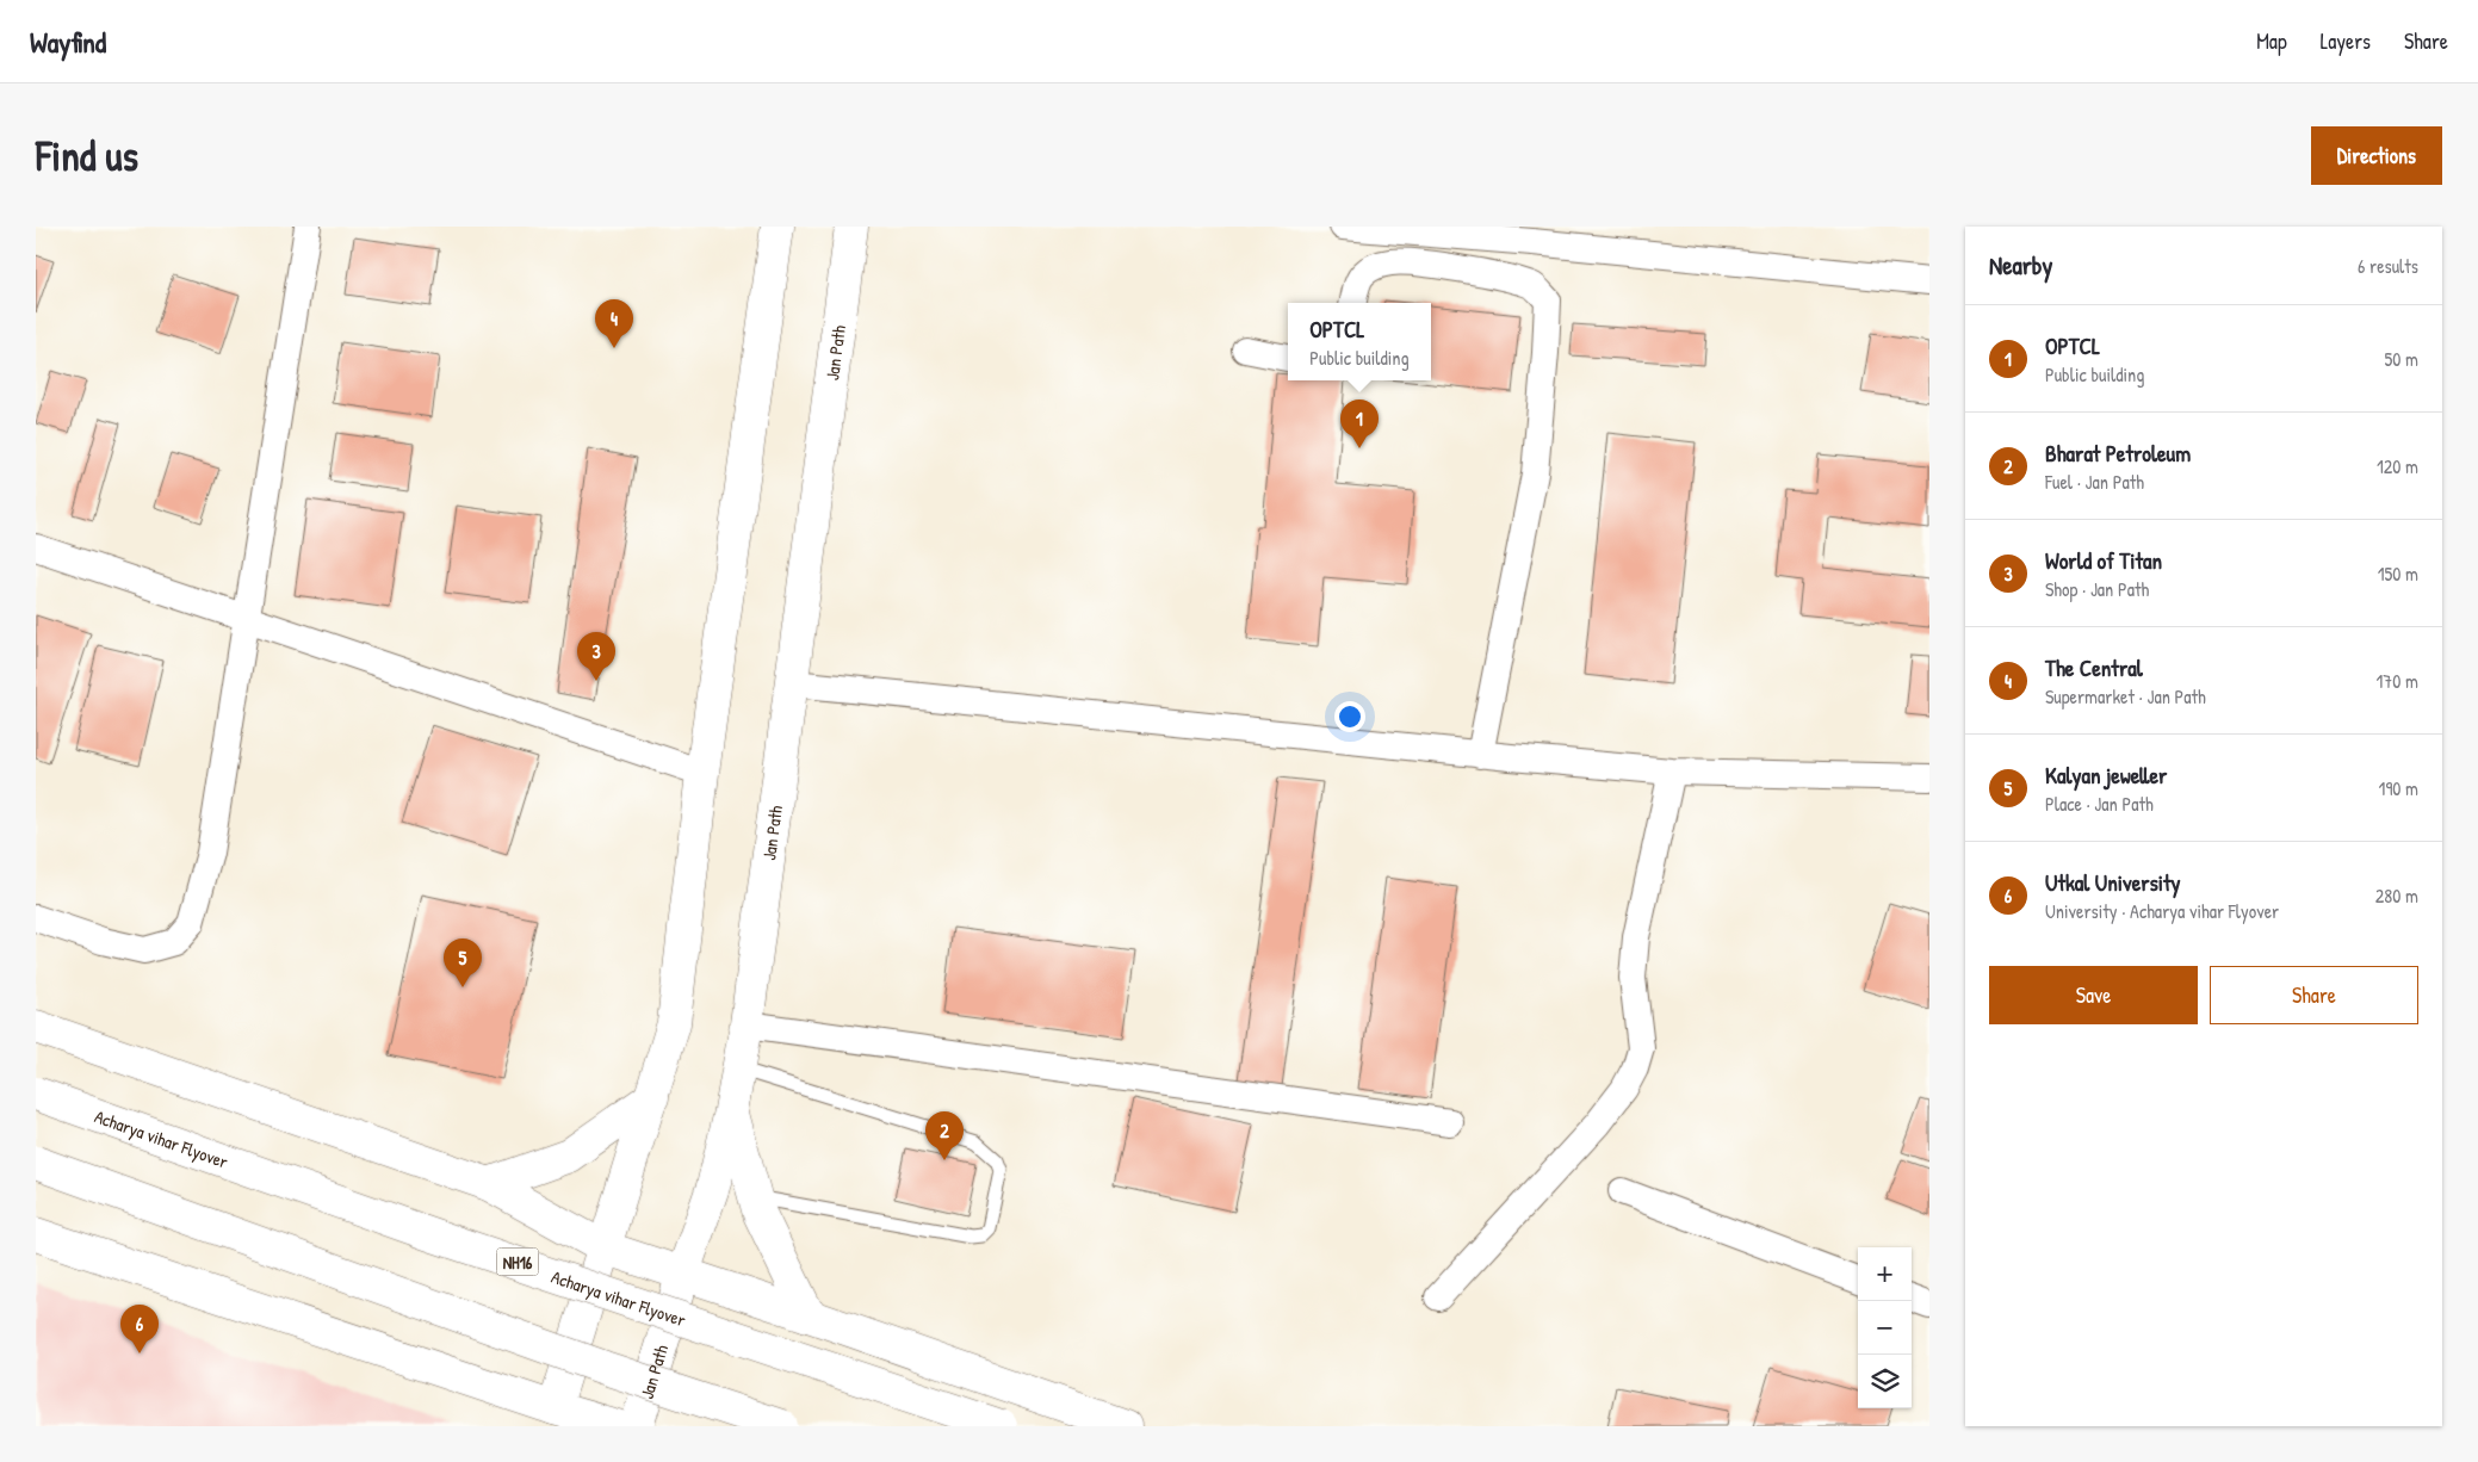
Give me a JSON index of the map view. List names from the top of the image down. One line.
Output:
{"streets":{"main road":["Jan Path","Acharya vihar Flyover","NH16"]},"page":{"header":"Wayfind","nav":["Map","Layers","Share"],"buttons":["Directions",["Save","Share"]],"title":"Find us","heading":["Nearby","6 results"],"pins":["4","1","3","5","2","6"],"popup":["OPTCL","Public building"],"list":[{"mark":"1","name":"OPTCL","note":"Public building","value":"50 m"},{"mark":"2","name":"Bharat Petroleum","note":"Fuel · Jan Path","value":"120 m"},{"mark":"3","name":"World of Titan","note":"Shop · Jan Path","value":"150 m"},{"mark":"4","name":"The Central","note":"Supermarket · Jan Path","value":"170 m"},{"mark":"5","name":"Kalyan jeweller","note":"Place · Jan Path","value":"190 m"},{"mark":"6","name":"Utkal University","note":"University · Acharya vihar Flyover","value":"280 m"}],"map_buttons":["+","−"]}}
